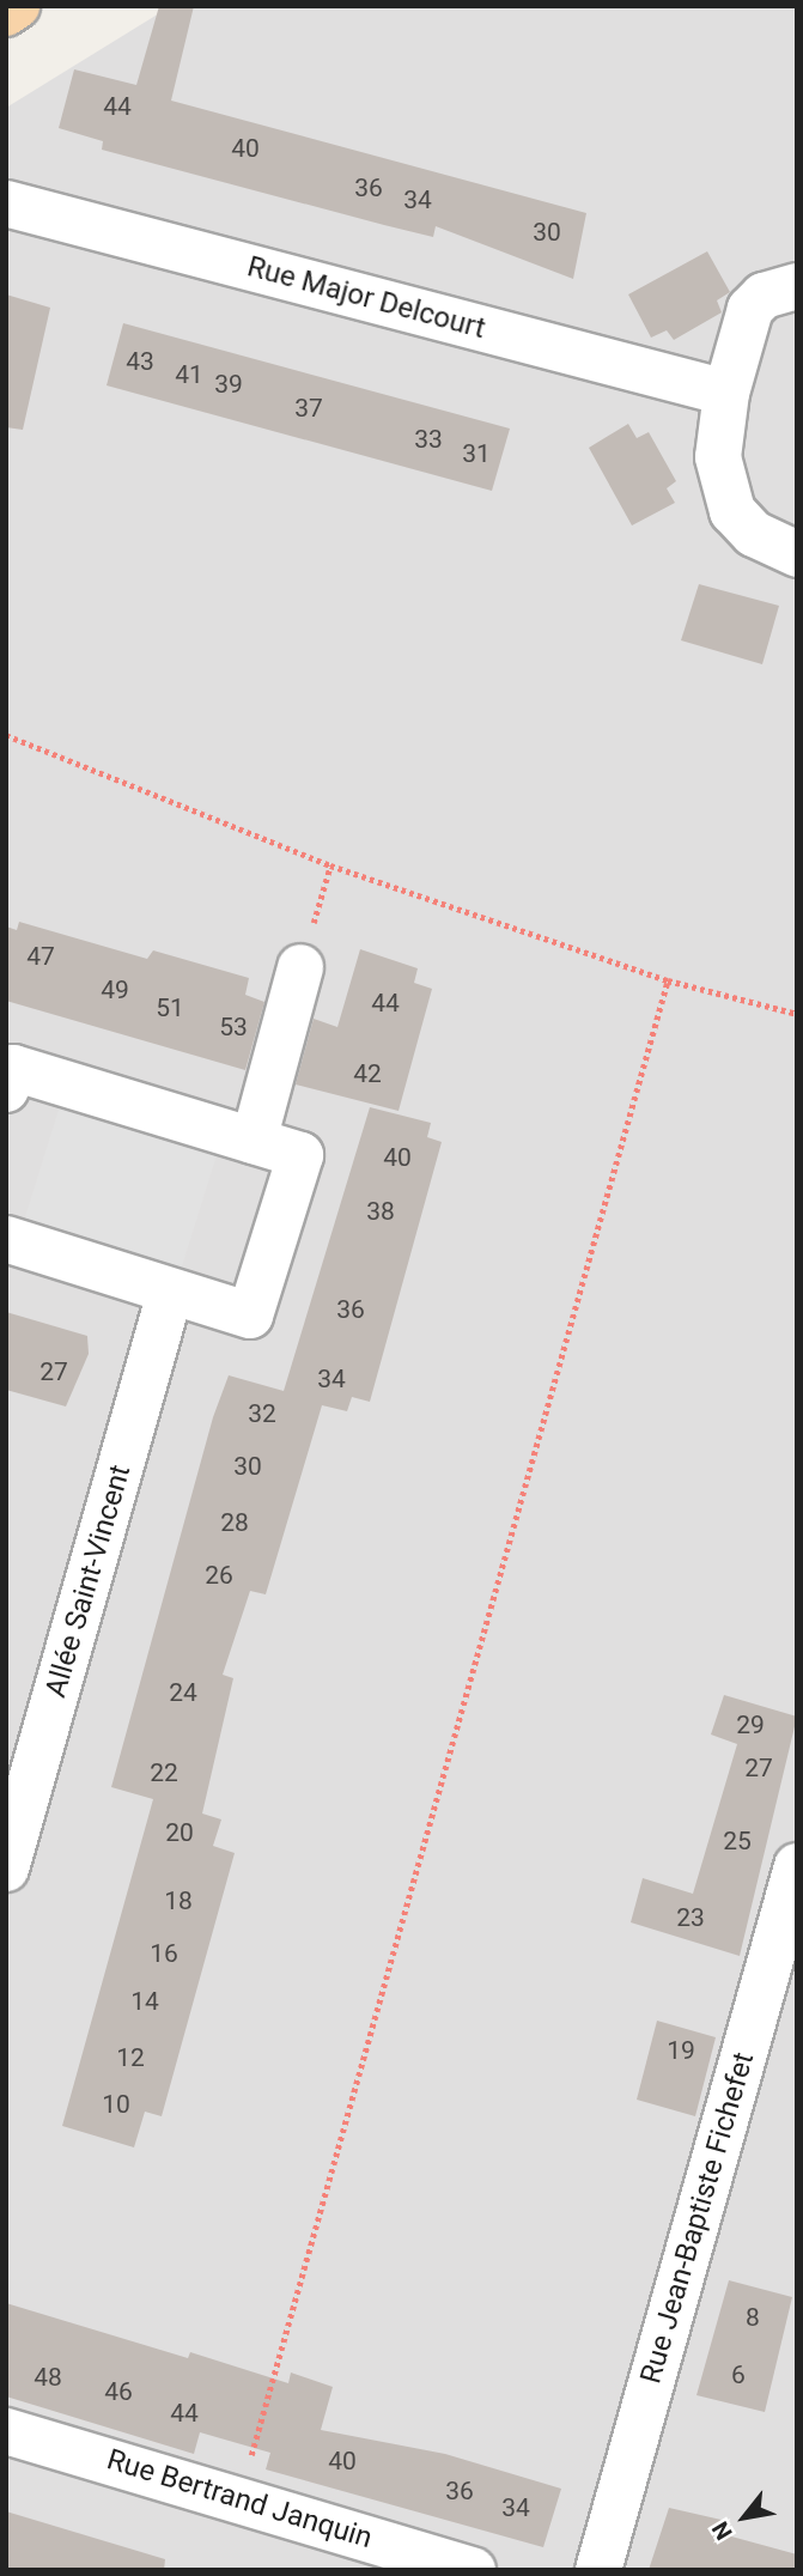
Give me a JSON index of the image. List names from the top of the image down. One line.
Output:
{"streets":{"street":["Rue Major Delcourt","Allée Saint-Vincent","Rue Jean-Baptiste Fichefet","Rue Bertrand Janquin"]},"house_numbers":["44","40","36","34","30","43","41","39","37","33","31","47","49","44","51","53","42","40","38","36","27","34","32","30","28","26","24","29","27","22","20","25","18","23","16","14","19","12","10","8","6","48","46","44","40","36","34"],"north":"bottom left"}
